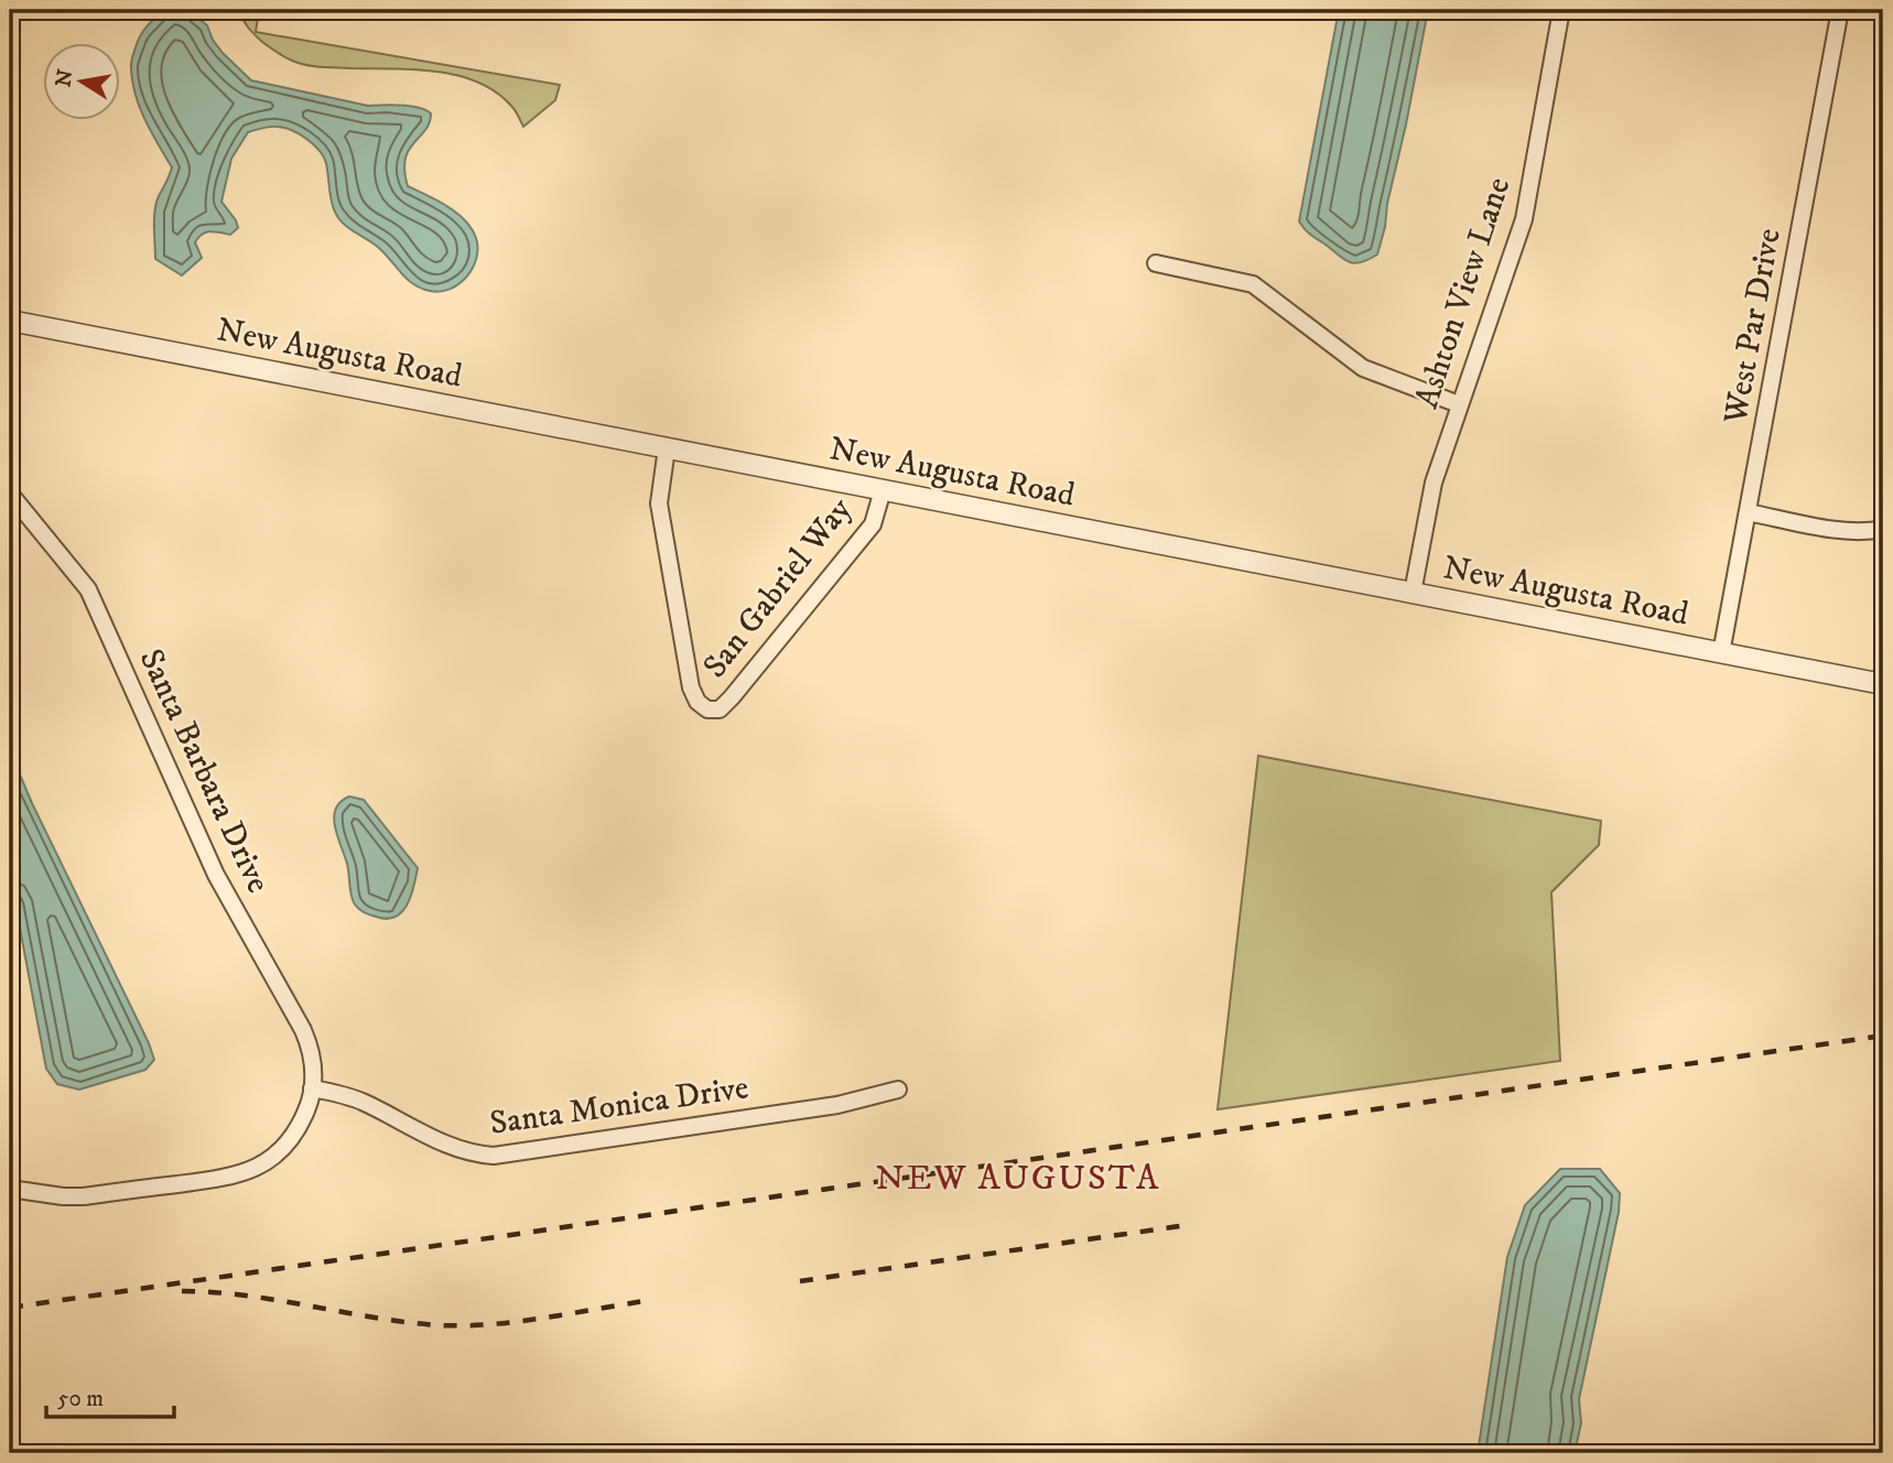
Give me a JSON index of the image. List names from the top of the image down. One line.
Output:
{"streets":{"street":["Ashton View Lane","West Par Drive","New Augusta Road","San Gabriel Way","Santa Barbara Drive","Santa Monica Drive"]},"crossings":[["Ashton View Lane","New Augusta Road"],["West Par Drive","New Augusta Road"],["New Augusta Road","San Gabriel Way"],["Santa Barbara Drive","Santa Monica Drive"]],"districts":["NEW AUGUSTA"],"scale_bar":"50 m","north":"left"}
